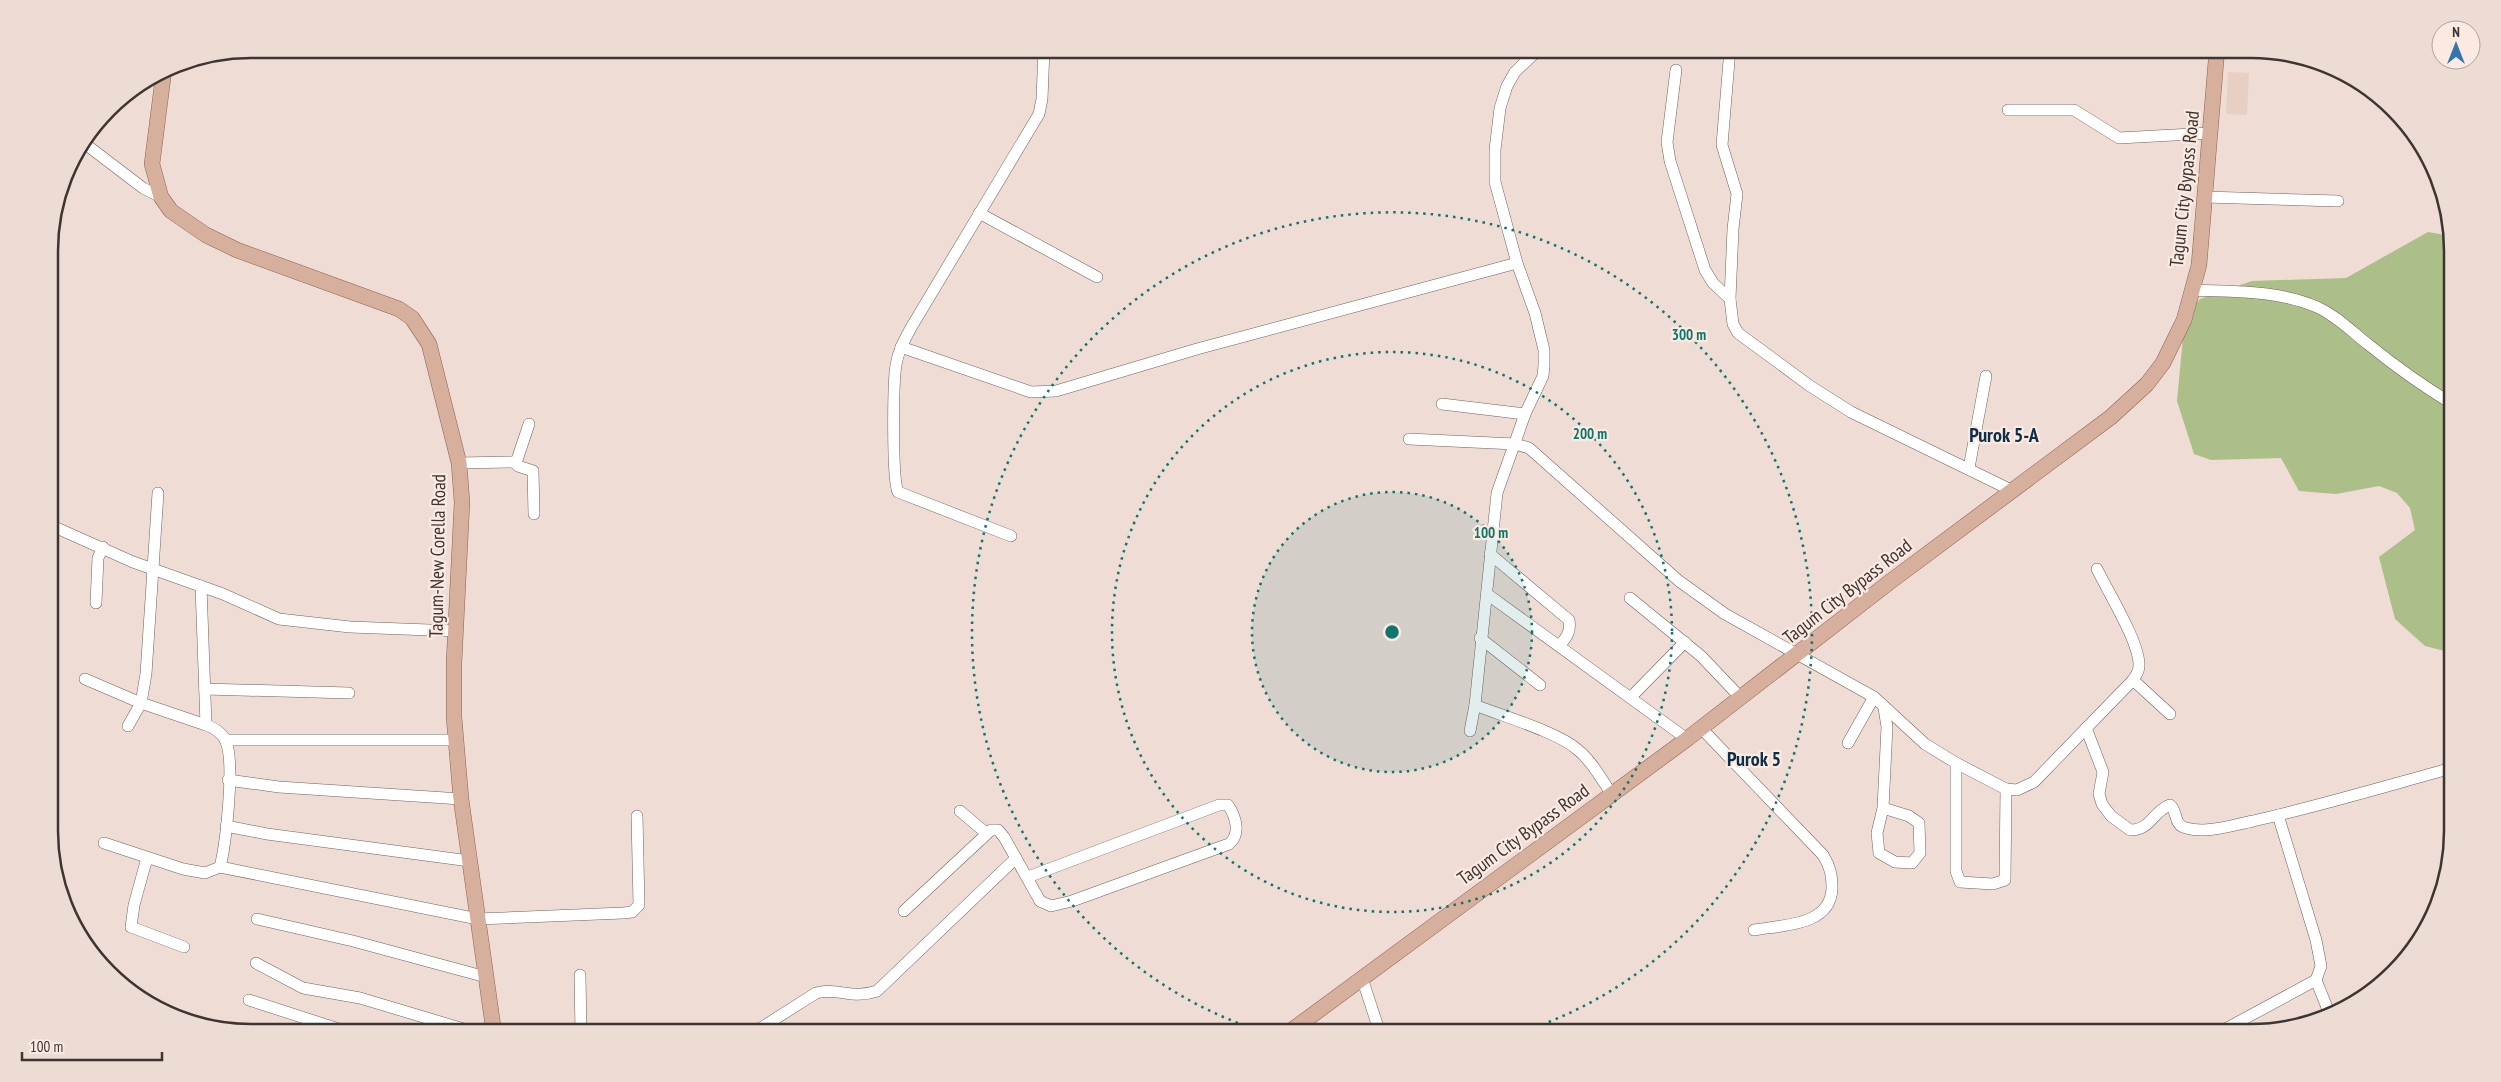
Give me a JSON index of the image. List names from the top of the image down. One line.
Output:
{"streets":{"main road":["Tagum City Bypass Road","Tagum-New Corella Road"]},"districts":["Purok 5-A","Purok 5"],"scale_bar":"100 m","north":"top","rings":["300 m","200 m","100 m"]}
